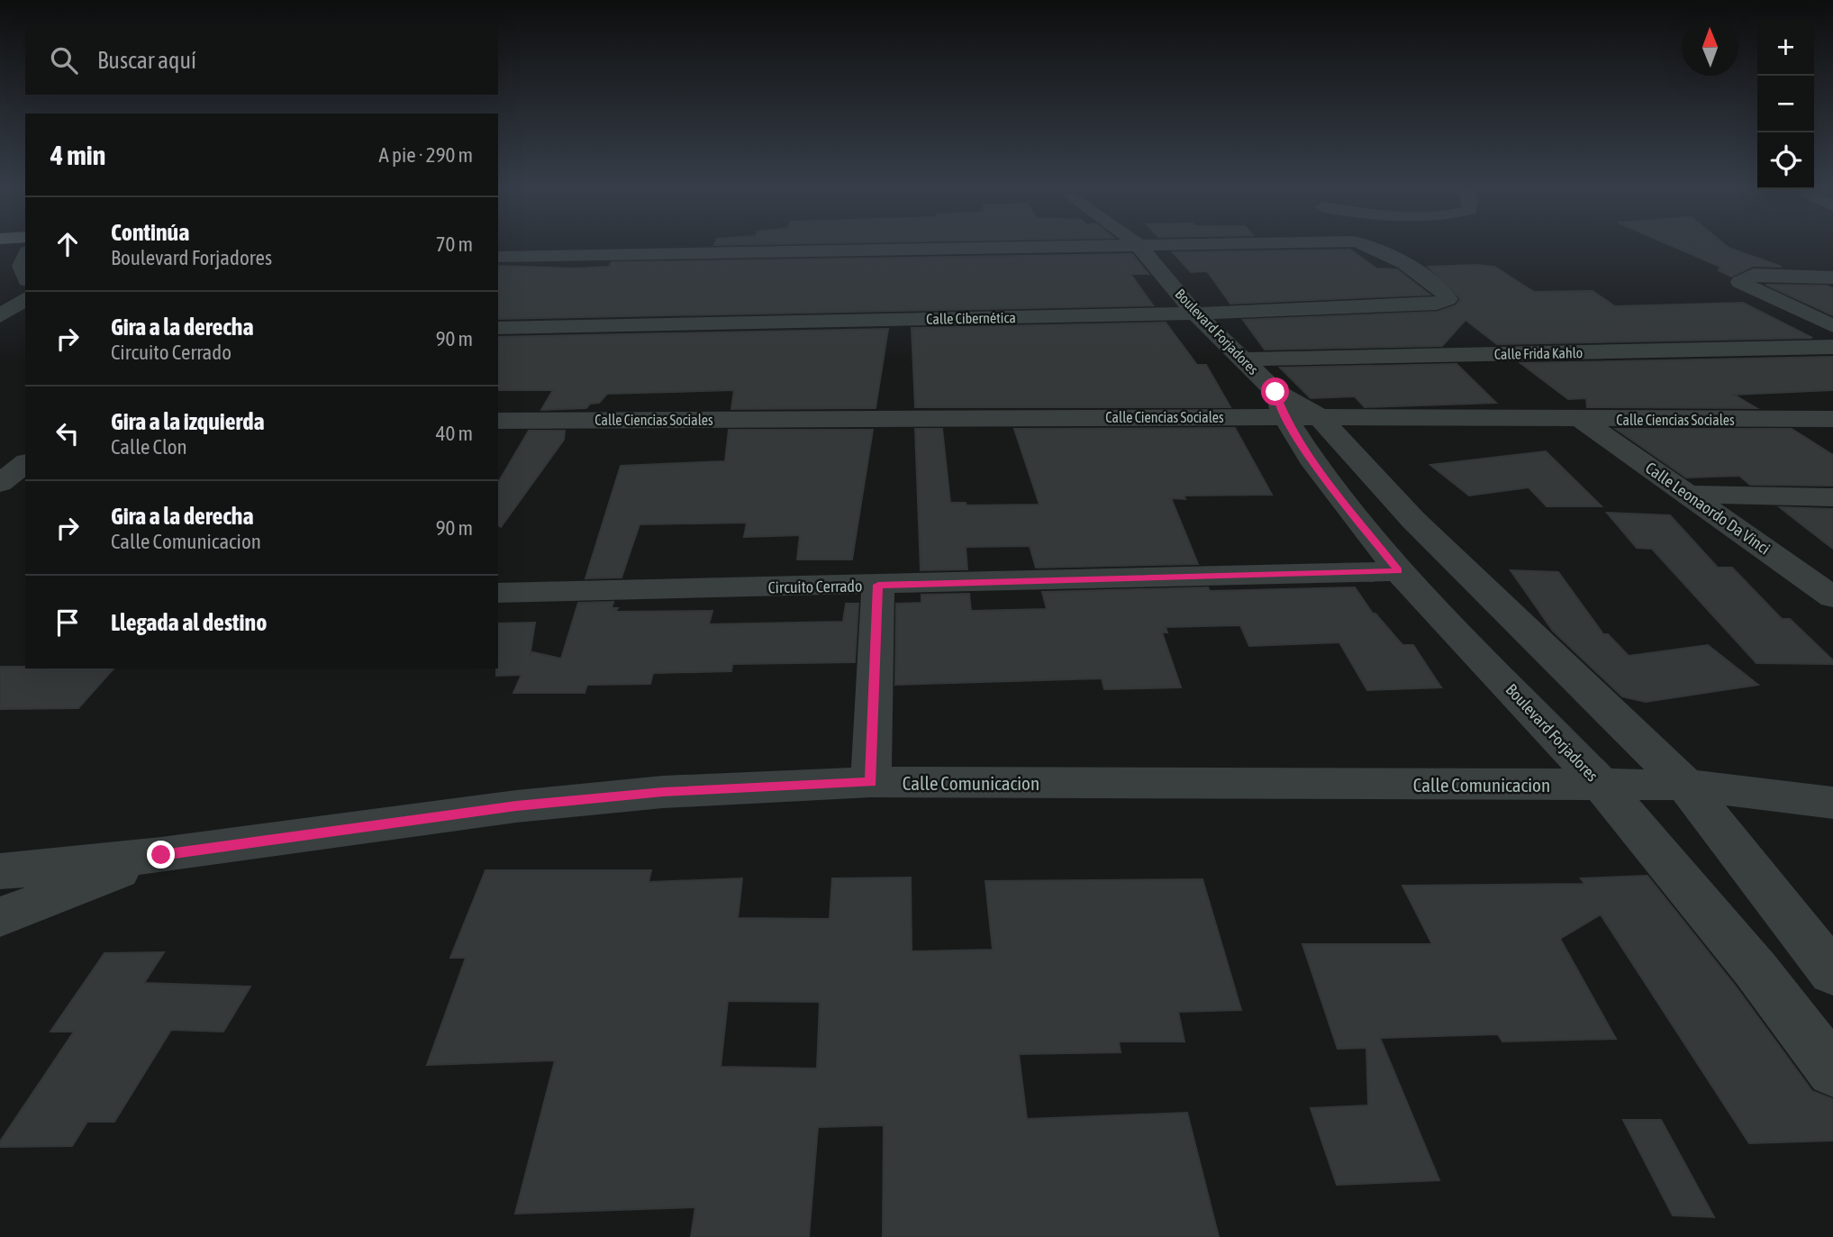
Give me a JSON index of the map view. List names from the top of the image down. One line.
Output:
{"streets":{"street":["Calle Cibernética","Boulevard Forjadores","Calle Frida Kahlo","Calle Ciencias Sociales","Calle Leonaordo Da Vinci","Circuito Cerrado","Calle Comunicacion"]},"crossings":[["Calle Cibernética","Boulevard Forjadores"],["Boulevard Forjadores","Calle Frida Kahlo"],["Boulevard Forjadores","Calle Ciencias Sociales"],["Boulevard Forjadores","Circuito Cerrado"],["Boulevard Forjadores","Calle Comunicacion"],["Calle Ciencias Sociales","Calle Leonaordo Da Vinci"]],"north":"top","page":{"map_buttons":["+","−"],"search":"Buscar aquí","heading":["4 min","A pie · 290 m"],"list":[["Continúa","Boulevard Forjadores","70 m"],["Gira a la derecha","Circuito Cerrado","90 m"],["Gira a la izquierda","Calle Clon","40 m"],["Gira a la derecha","Calle Comunicacion","90 m"],"Llegada al destino"]}}
